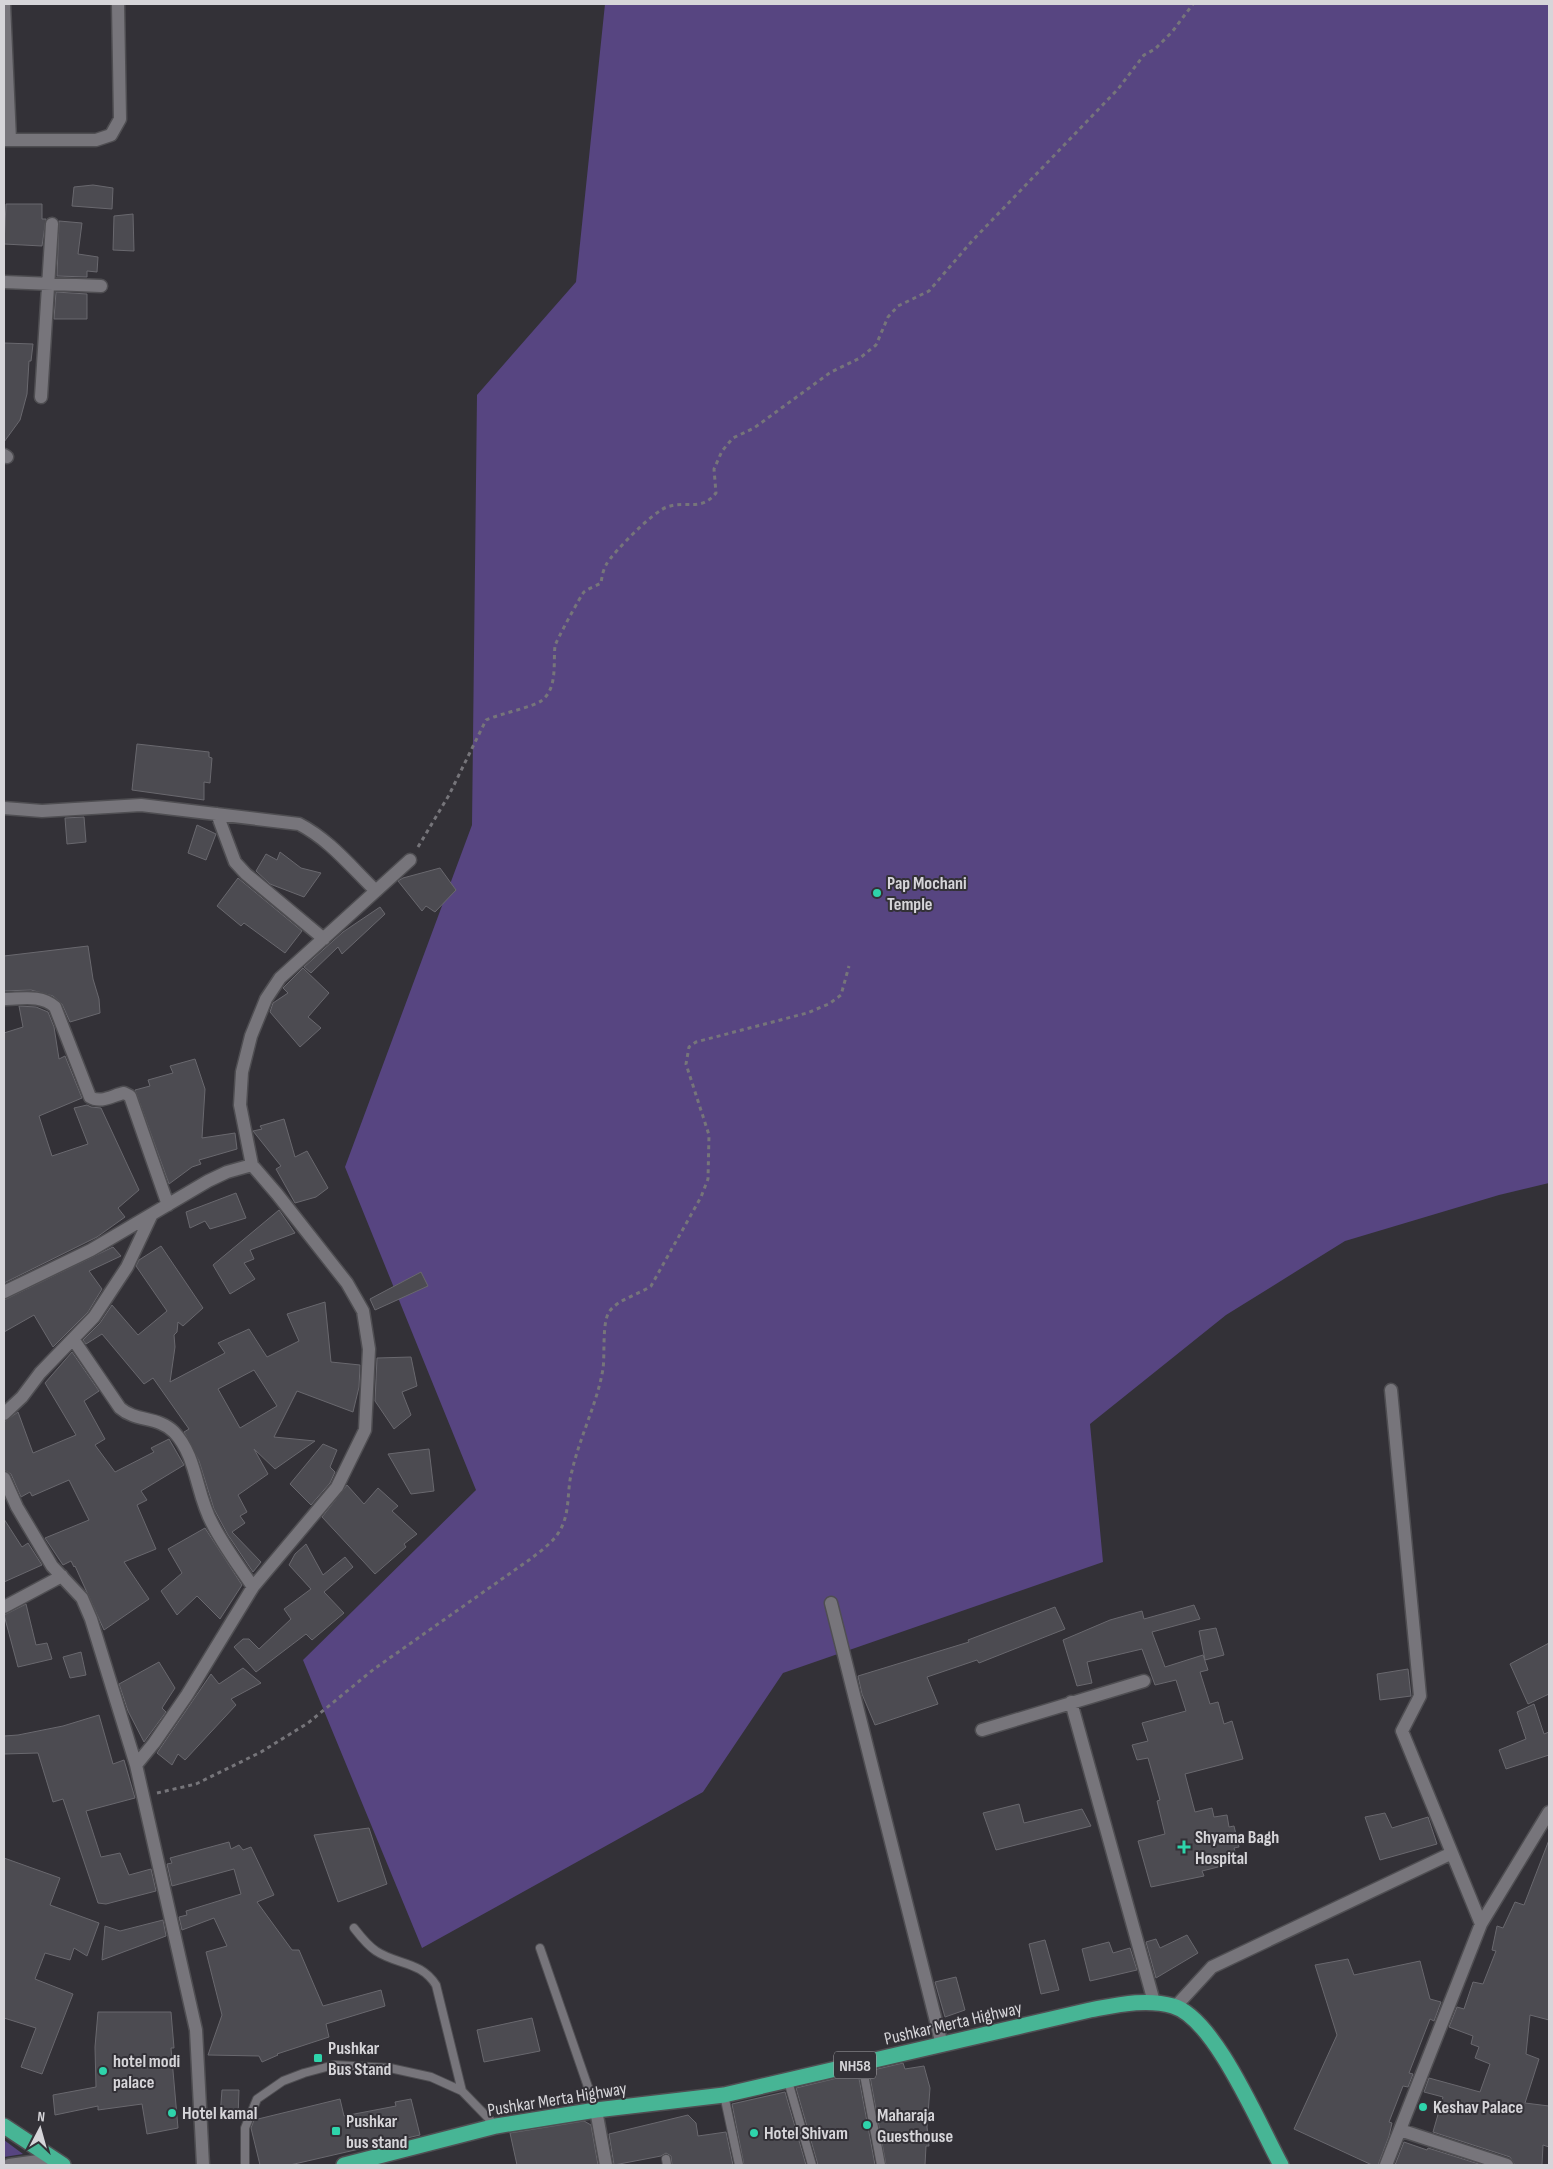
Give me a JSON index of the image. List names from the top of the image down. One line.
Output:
{"streets":{"highway":["Pushkar Merta Highway","NH58"]},"places":{"other":["Pap Mochani Temple","hotel modi palace","Keshav Palace","Hotel kamal","Maharaja Guesthouse","Hotel Shivam"],"health":["Shyama Bagh Hospital"],"transit":["Pushkar Bus Stand","Pushkar bus stand"]},"north":"top"}
